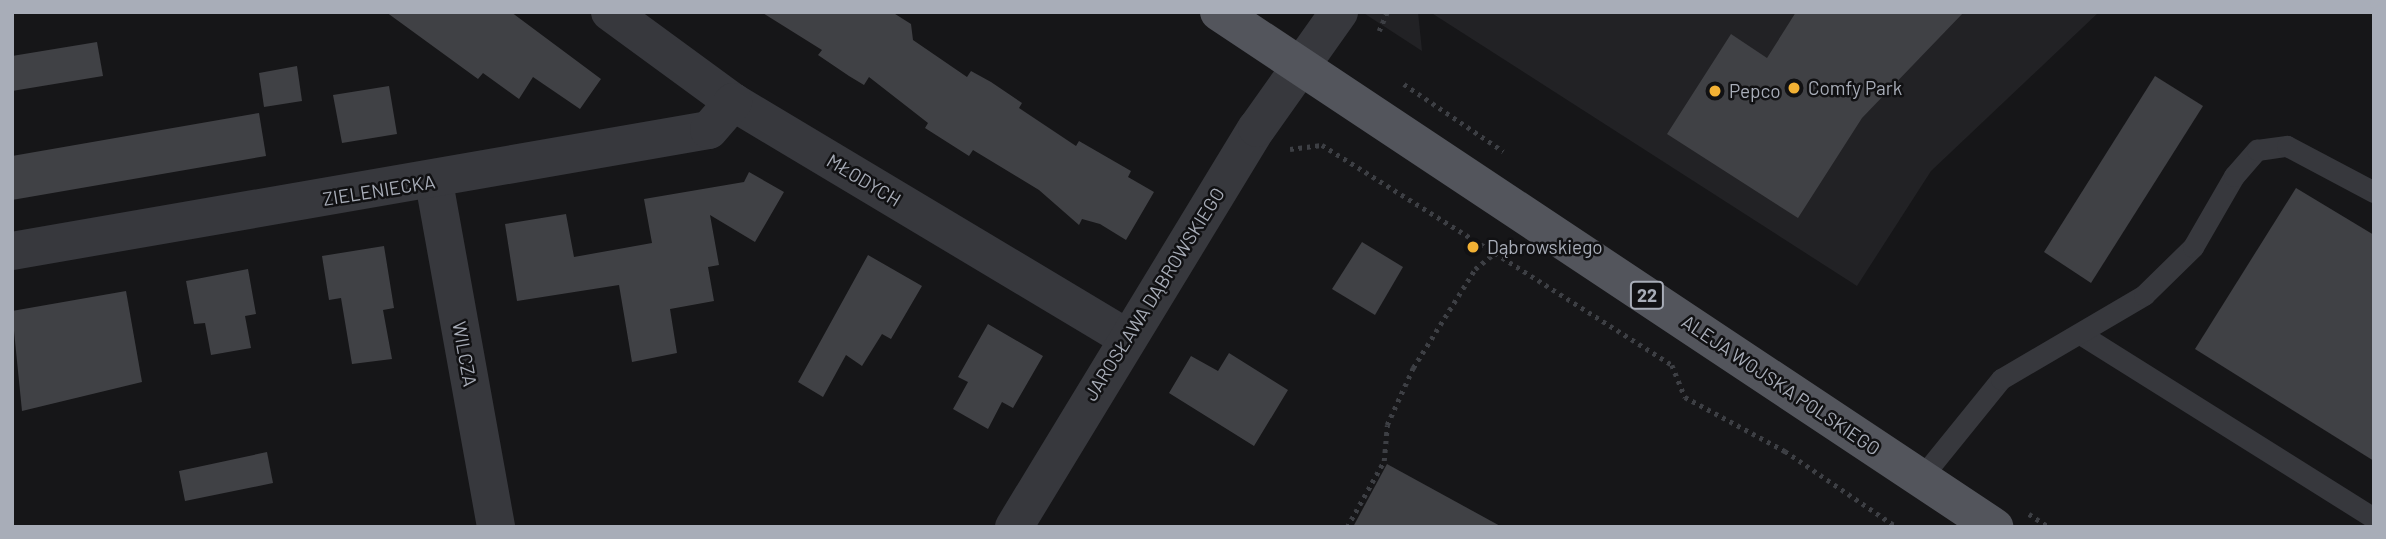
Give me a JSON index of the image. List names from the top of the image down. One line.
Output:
{"streets":{"main road":["22","ALEJA WOJSKA POLSKIEGO"],"street":["MŁODYCH","ZIELENIECKA","JAROSŁAWA DĄBROWSKIEGO","WILCZA"]},"crossings":[["MŁODYCH","ZIELENIECKA"],["MŁODYCH","JAROSŁAWA DĄBROWSKIEGO"],["ZIELENIECKA","WILCZA"],["JAROSŁAWA DĄBROWSKIEGO","ALEJA WOJSKA POLSKIEGO"]],"places":["Comfy Park","Pepco","Dąbrowskiego"]}
